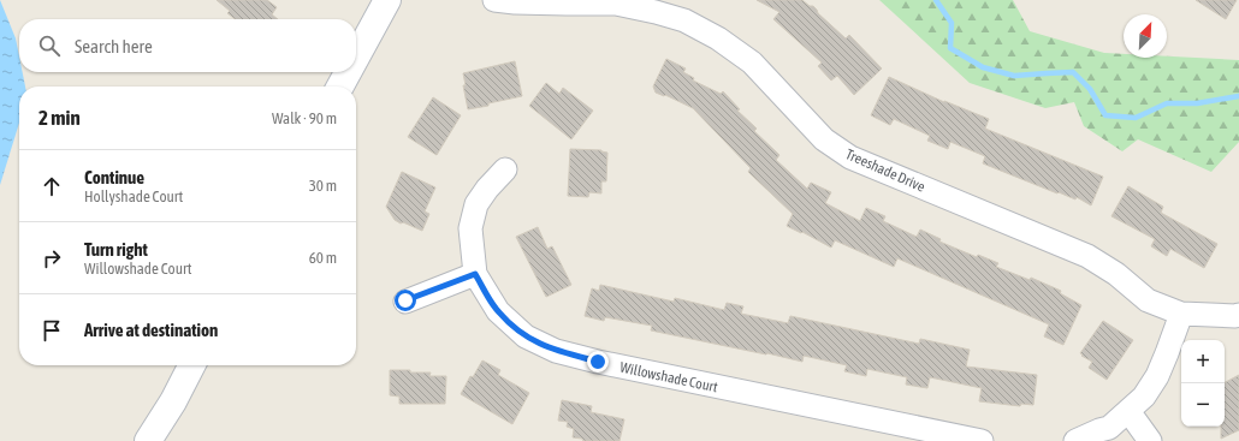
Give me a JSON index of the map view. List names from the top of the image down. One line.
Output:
{"streets":{"street":["Treeshade Drive","Willowshade Court"]},"north":"top right","page":{"search":"Search here","heading":["2 min","Walk · 90 m"],"list":[["Continue","Hollyshade Court","30 m"],["Turn right","Willowshade Court","60 m"],"Arrive at destination"],"map_buttons":["+","−"]}}
